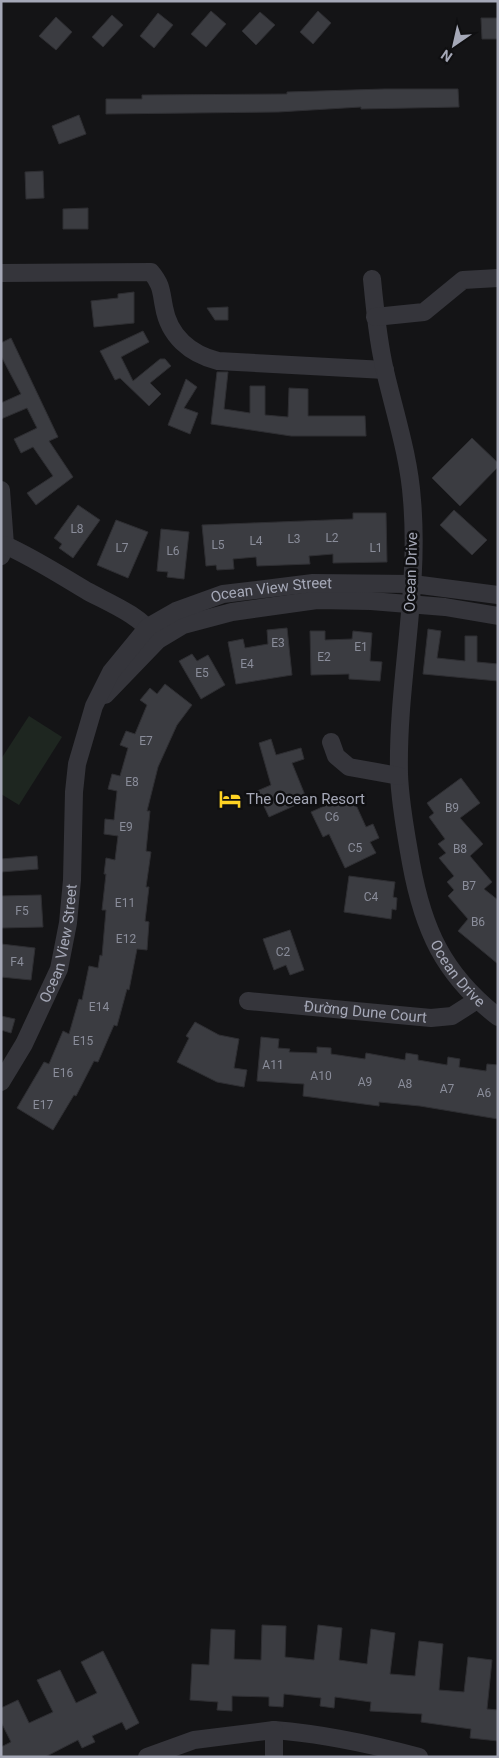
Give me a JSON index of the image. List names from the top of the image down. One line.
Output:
{"streets":{"street":["Ocean Drive","Ocean View Street","Đường Dune Court"]},"crossings":[["Ocean Drive","Ocean View Street"],["Ocean Drive","Đường Dune Court"]],"places":{"hotel":["The Ocean Resort"]},"house_numbers":["L8","L2","L3","L4","L5","L7","L1","L6","E3","E1","E2","E4","E5","E7","E8","B9","C6","E9","C5","B8","B7","C4","E11","F5","B6","E12","C2","F4","E14","E15","A11","E16","A10","A9","A8","A7","A6","E17"],"north":"bottom left"}
